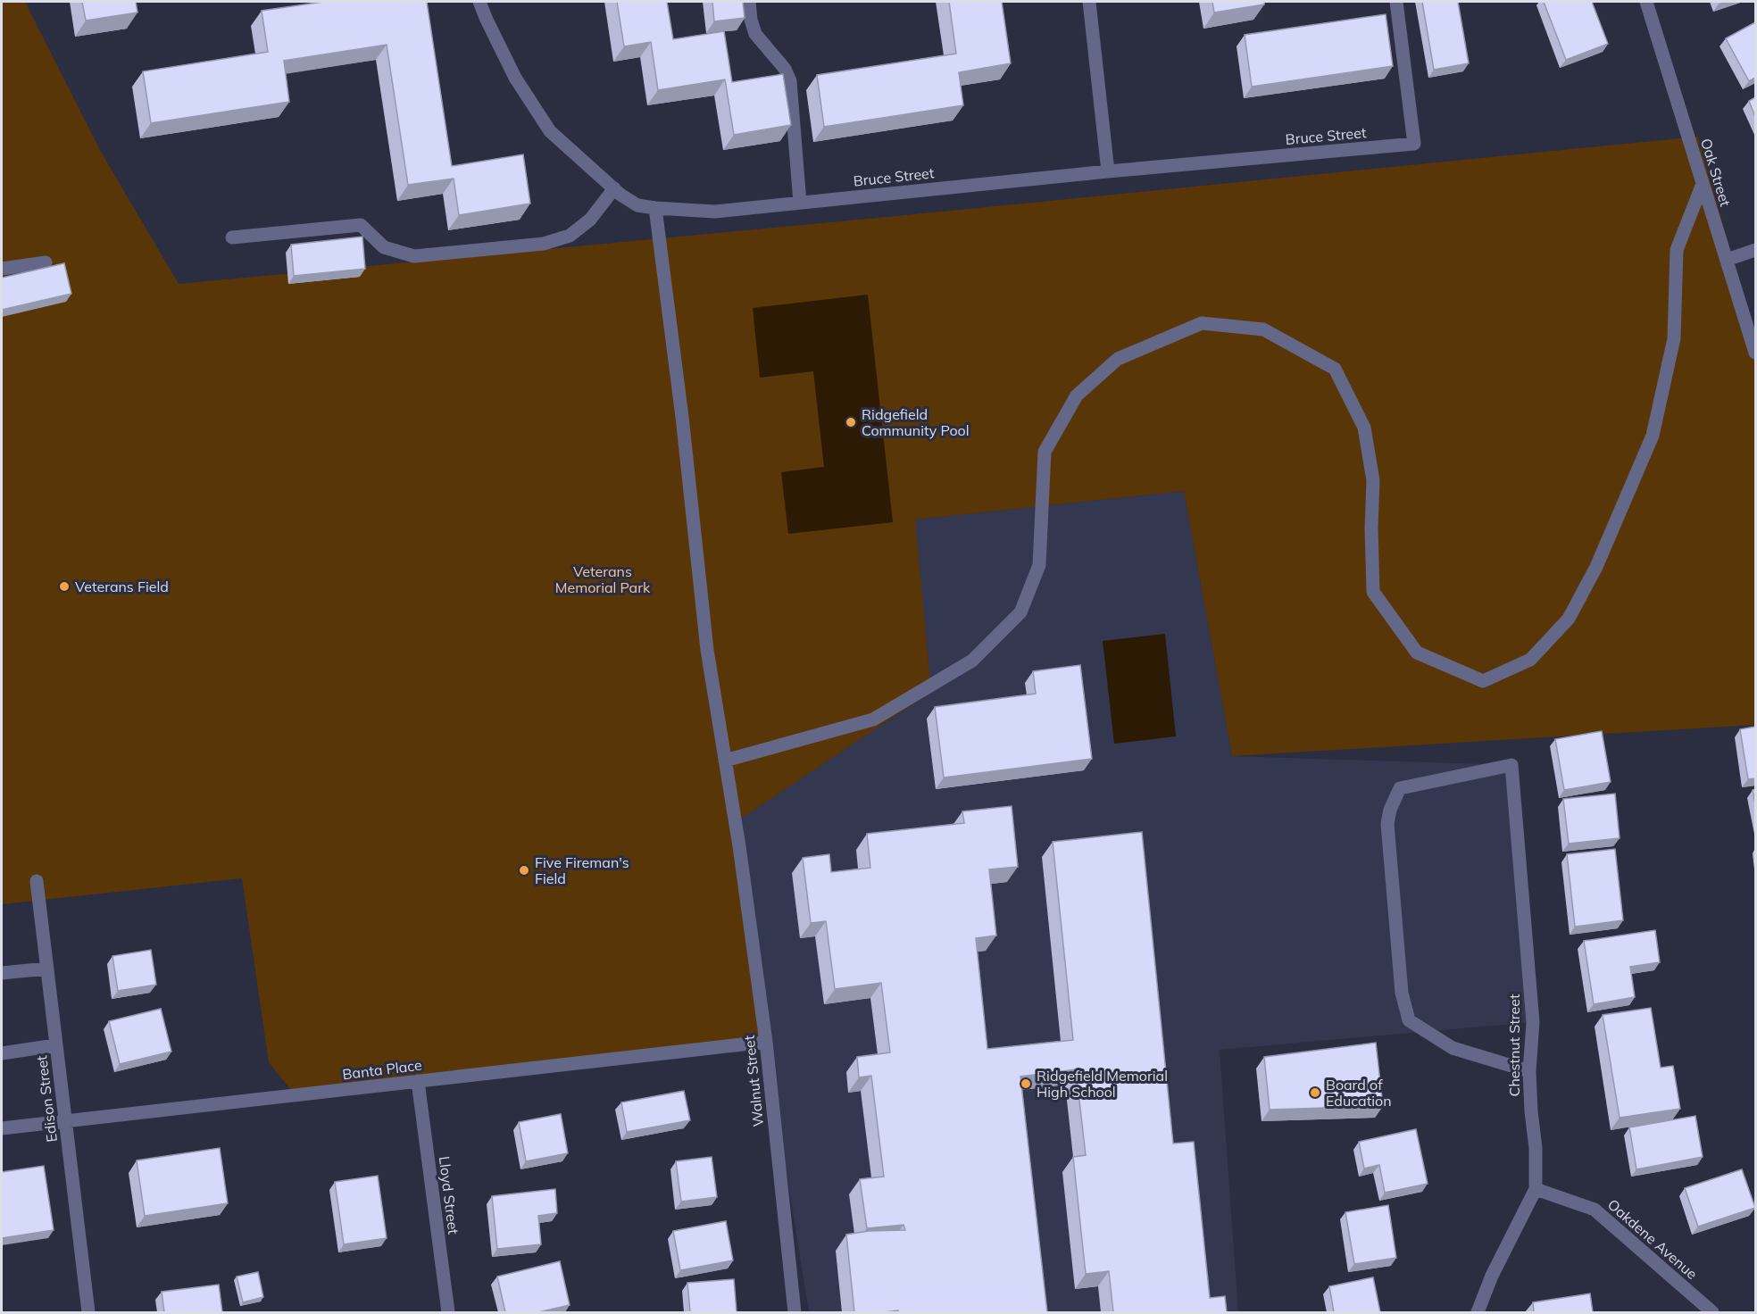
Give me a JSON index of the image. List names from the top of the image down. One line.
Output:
{"streets":{"street":["Bruce Street","Oak Street","Chestnut Street","Banta Place","Walnut Street","Edison Street","Lloyd Street","Oakdene Avenue"]},"crossings":[["Bruce Street","Walnut Street"],["Chestnut Street","Oakdene Avenue"],["Banta Place","Walnut Street"],["Banta Place","Edison Street"],["Banta Place","Lloyd Street"]],"parks":["Veterans Memorial Park"],"places":["Ridgefield Community Pool","Veterans Field","Five Fireman's Field","Ridgefield Memorial High School","Board of Education"]}
